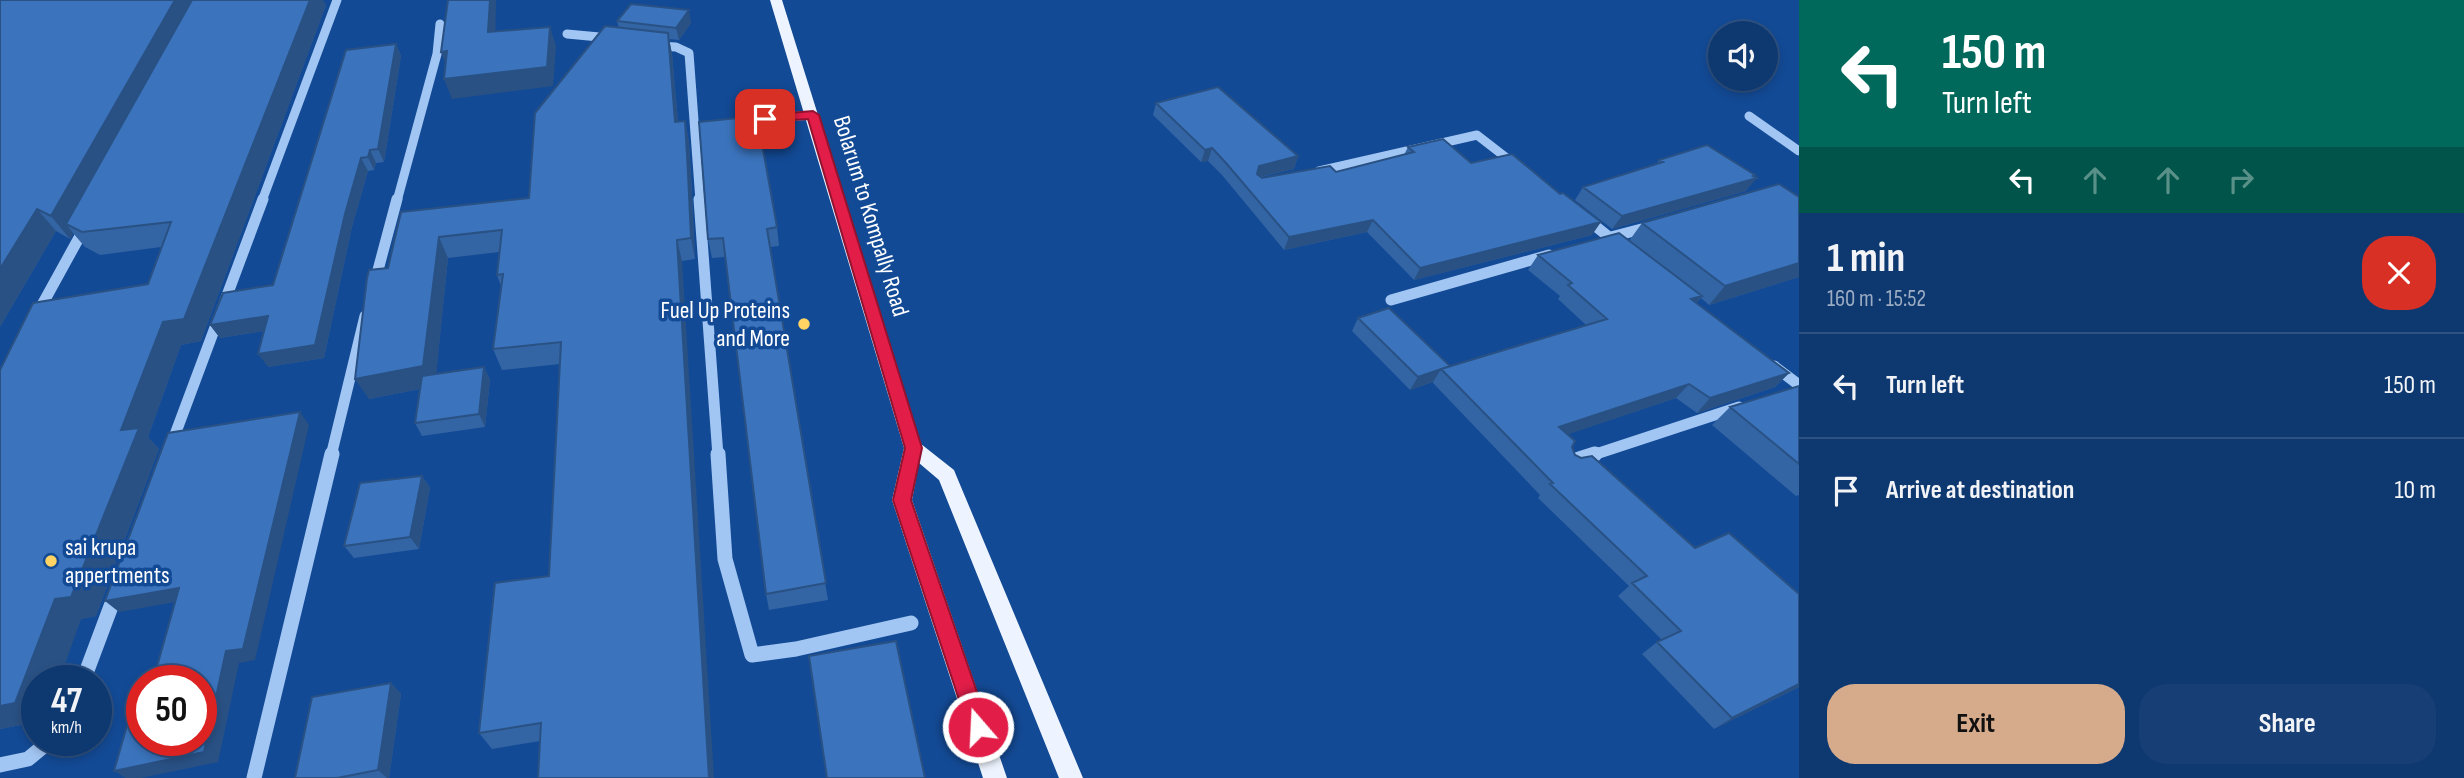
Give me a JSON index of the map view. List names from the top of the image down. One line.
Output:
{"streets":{"main road":["Bolarum to Kompally Road"]},"places":["Fuel Up Proteins and More","sai krupa appertments"],"page":{"turn":["150 m","Turn left"],"heading":["1 min","160 m · 15:52"],"list":[{"name":"Turn left","value":"150 m"},{"name":"Arrive at destination","value":"10 m"}],"speed":"47 km/h","limit":"50","buttons":["Exit","Share"]}}
